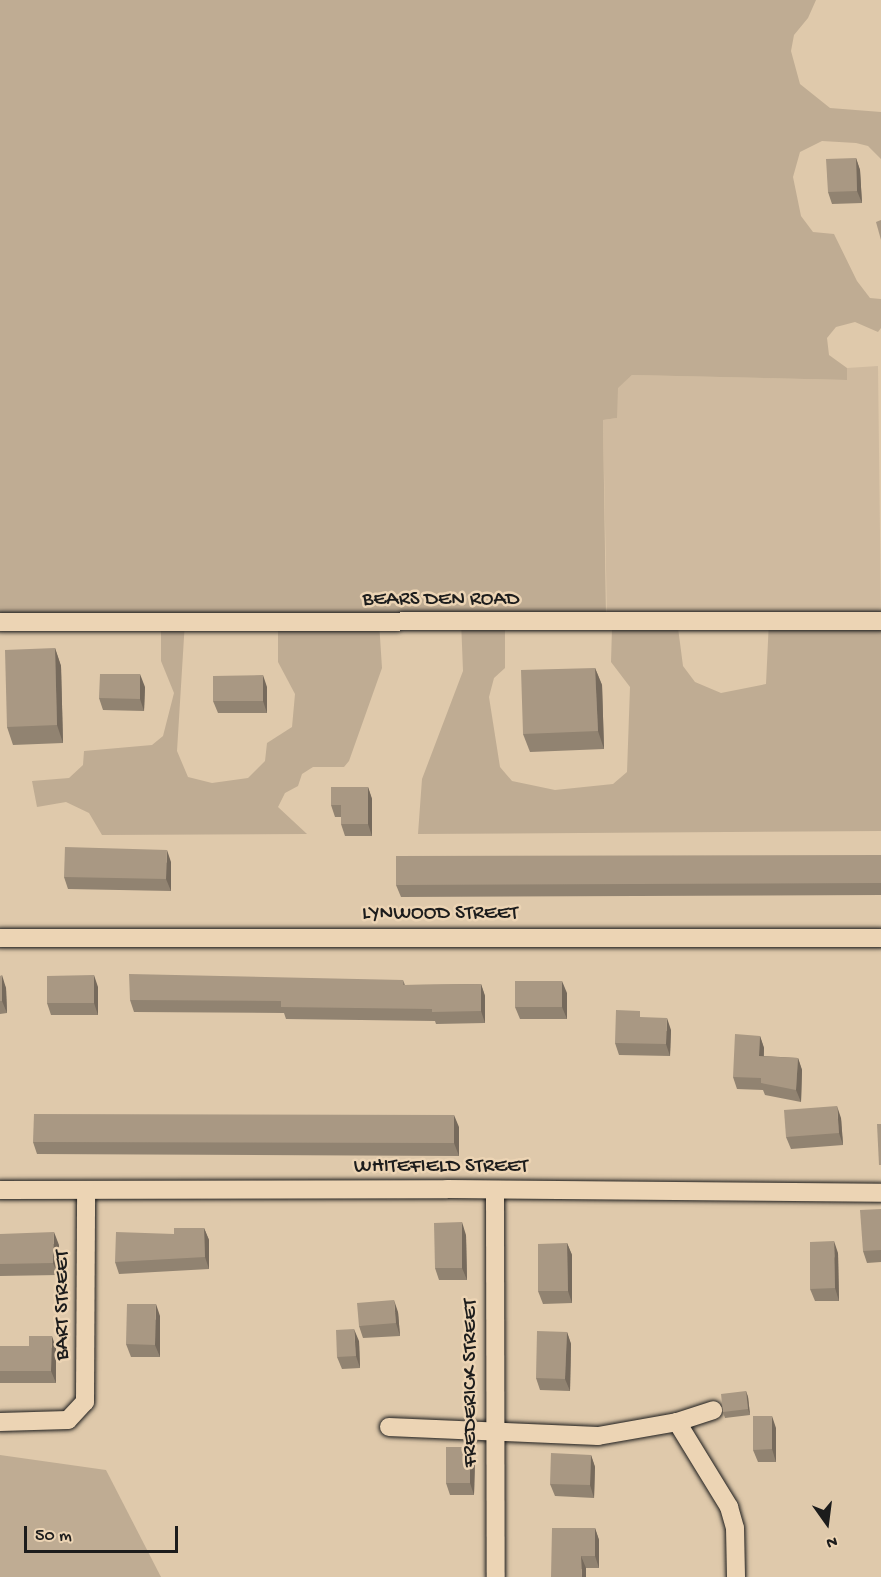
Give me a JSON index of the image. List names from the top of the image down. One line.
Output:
{"streets":{"street":["BEARS DEN ROAD","LYNWOOD STREET","WHITEFIELD STREET","BART STREET","FREDERICK STREET"]},"crossings":[["WHITEFIELD STREET","BART STREET"],["WHITEFIELD STREET","FREDERICK STREET"]],"scale_bar":"50 m","north":"bottom"}
